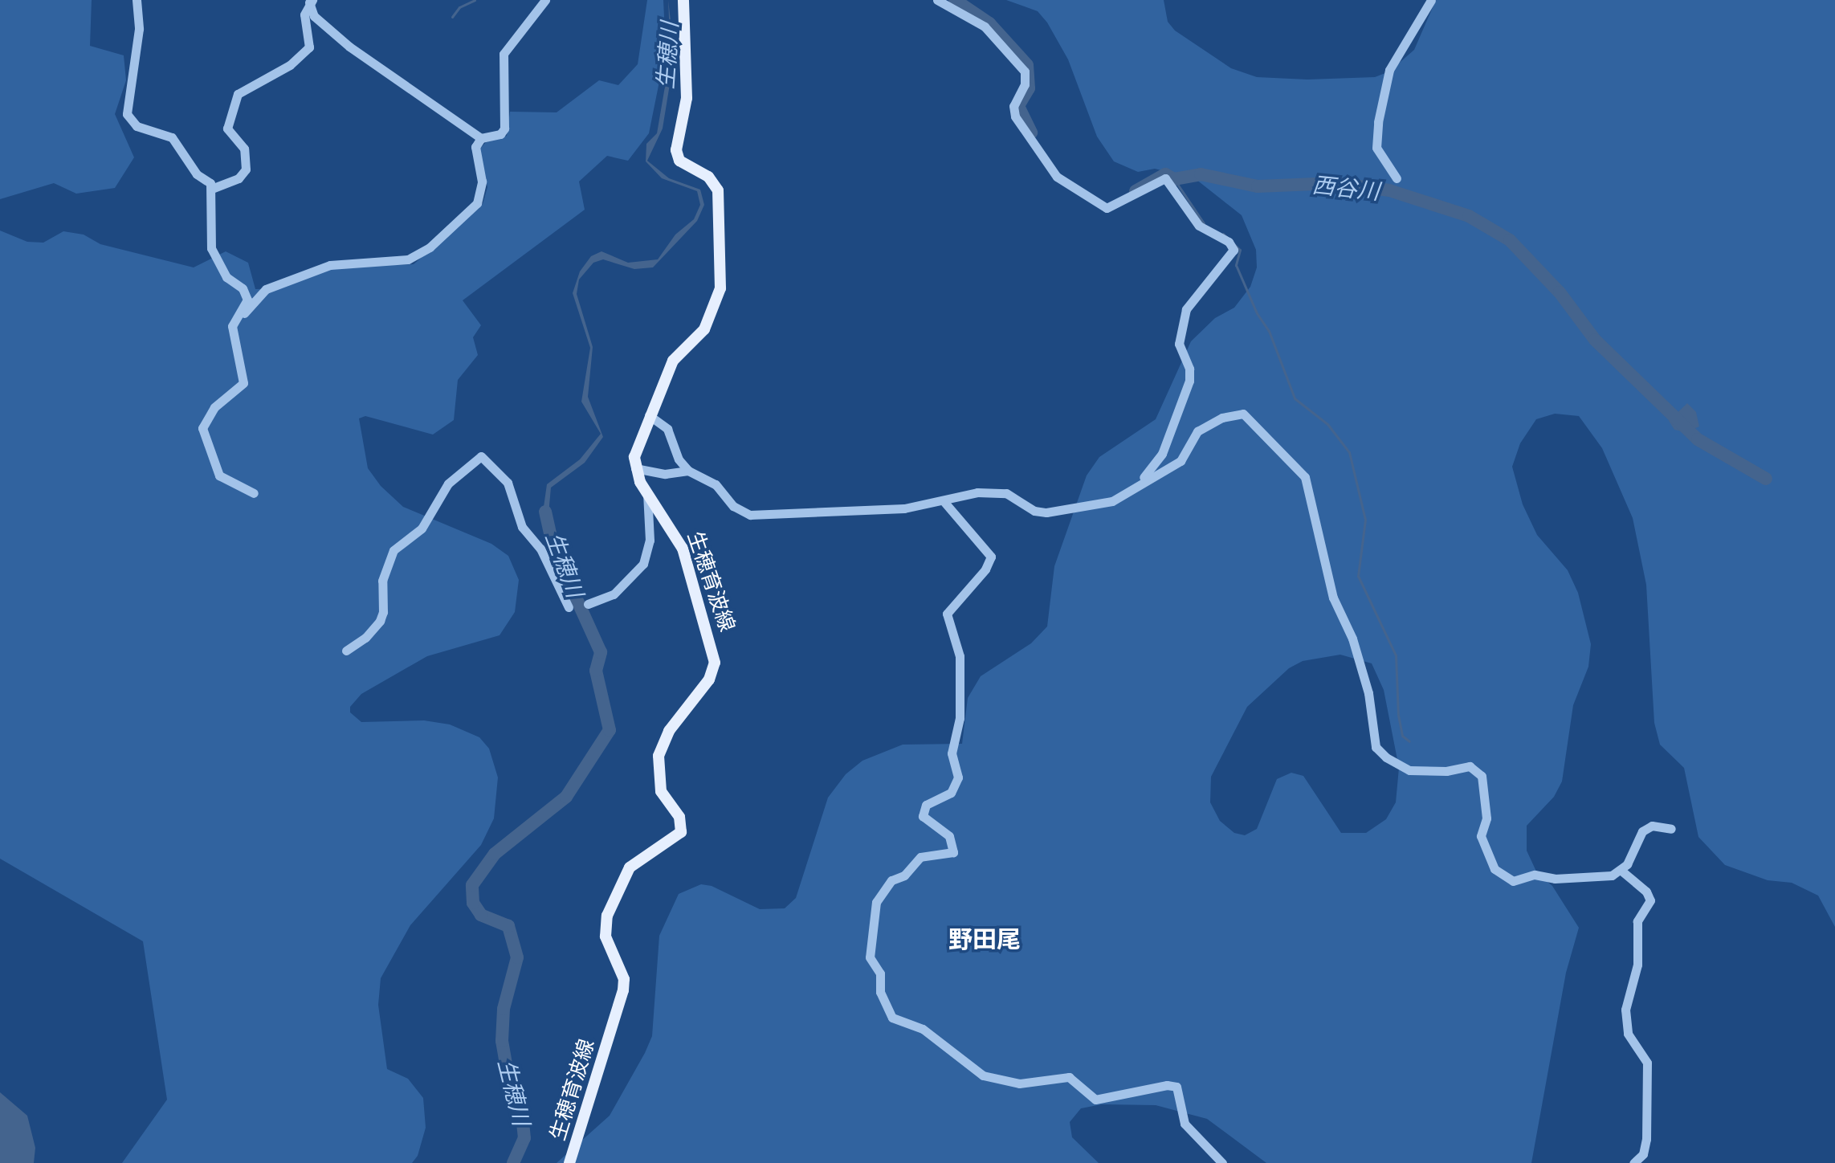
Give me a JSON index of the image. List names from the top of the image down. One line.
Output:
{"streets":{"main road":["生穂育波線"]},"districts":["野田尾"],"water":["生穂川","西谷川"]}
